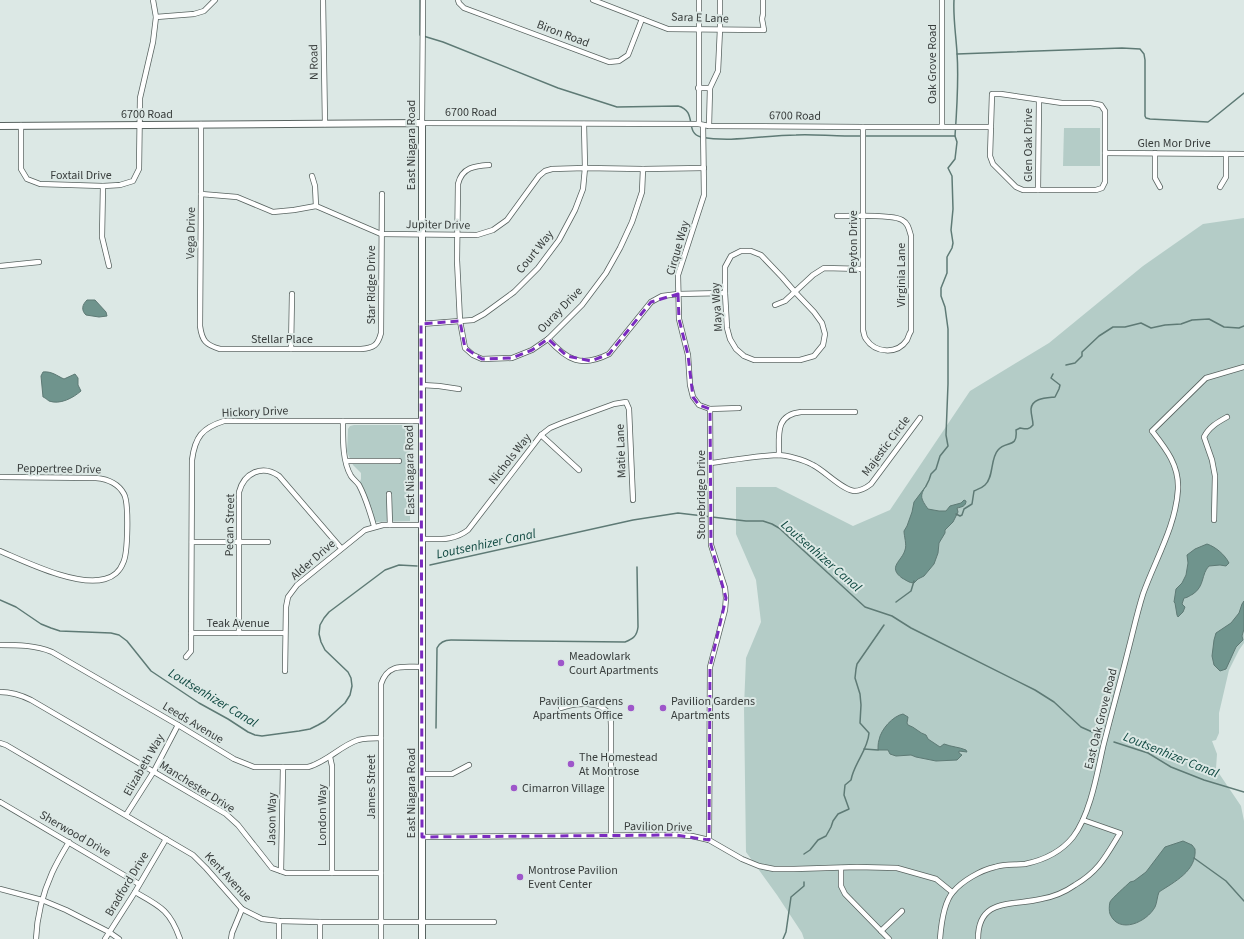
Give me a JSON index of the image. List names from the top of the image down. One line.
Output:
{"streets":{"street":["Sara E Lane","Biron Road","N Road","Oak Grove Road","6700 Road","Glen Mor Drive","East Niagara Road","Glen Oak Drive","Foxtail Drive","Jupiter Drive","Vega Drive","Peyton Drive","Cirque Way","Court Way","Virginia Lane","Star Ridge Drive","Maya Way","Ouray Drive","Stellar Place","Hickory Drive","Majestic Circle","Matie Lane","Nichols Way","Peppertree Drive","Stonebridge Drive","Pecan Street","Alder Drive","Teak Avenue","East Oak Grove Road","Leeds Avenue","Elizabeth Way","Manchester Drive","James Street","London Way","Jason Way","Pavilion Drive","Sherwood Drive","Kent Avenue","Bradford Drive"]},"crossings":[["Sara E Lane","Biron Road"],["Sara E Lane","Cirque Way"],["N Road","6700 Road"],["Oak Grove Road","6700 Road"],["6700 Road","East Niagara Road"],["6700 Road","Foxtail Drive"],["6700 Road","Vega Drive"],["6700 Road","Peyton Drive"],["6700 Road","Cirque Way"],["6700 Road","Court Way"],["East Niagara Road","Jupiter Drive"],["East Niagara Road","Court Way"],["East Niagara Road","Hickory Drive"],["East Niagara Road","Nichols Way"],["East Niagara Road","Alder Drive"],["East Niagara Road","James Street"],["East Niagara Road","Pavilion Drive"],["East Niagara Road","Kent Avenue"],["Jupiter Drive","Cirque Way"],["Jupiter Drive","Court Way"],["Jupiter Drive","Star Ridge Drive"],["Jupiter Drive","Ouray Drive"],["Vega Drive","Stellar Place"],["Peyton Drive","Virginia Lane"],["Cirque Way","Stonebridge Drive"],["Court Way","Ouray Drive"],["Star Ridge Drive","Stellar Place"],["Hickory Drive","Teak Avenue"],["Majestic Circle","Stonebridge Drive"],["Matie Lane","Nichols Way"],["Stonebridge Drive","Pavilion Drive"],["Pecan Street","Alder Drive"],["Pecan Street","Teak Avenue"],["Alder Drive","Teak Avenue"],["East Oak Grove Road","Pavilion Drive"],["Leeds Avenue","Elizabeth Way"],["Leeds Avenue","James Street"],["Leeds Avenue","London Way"],["Leeds Avenue","Jason Way"],["Elizabeth Way","Manchester Drive"],["Elizabeth Way","Kent Avenue"],["Manchester Drive","James Street"],["Manchester Drive","London Way"],["Manchester Drive","Jason Way"],["James Street","Kent Avenue"],["Sherwood Drive","Bradford Drive"],["Kent Avenue","Bradford Drive"]],"water":["Loutsenhizer Canal"],"places":["Meadowlark Court Apartments","Pavilion Gardens Apartments Office","Pavilion Gardens Apartments","The Homestead At Montrose","Cimarron Village","Montrose Pavilion Event Center"]}
